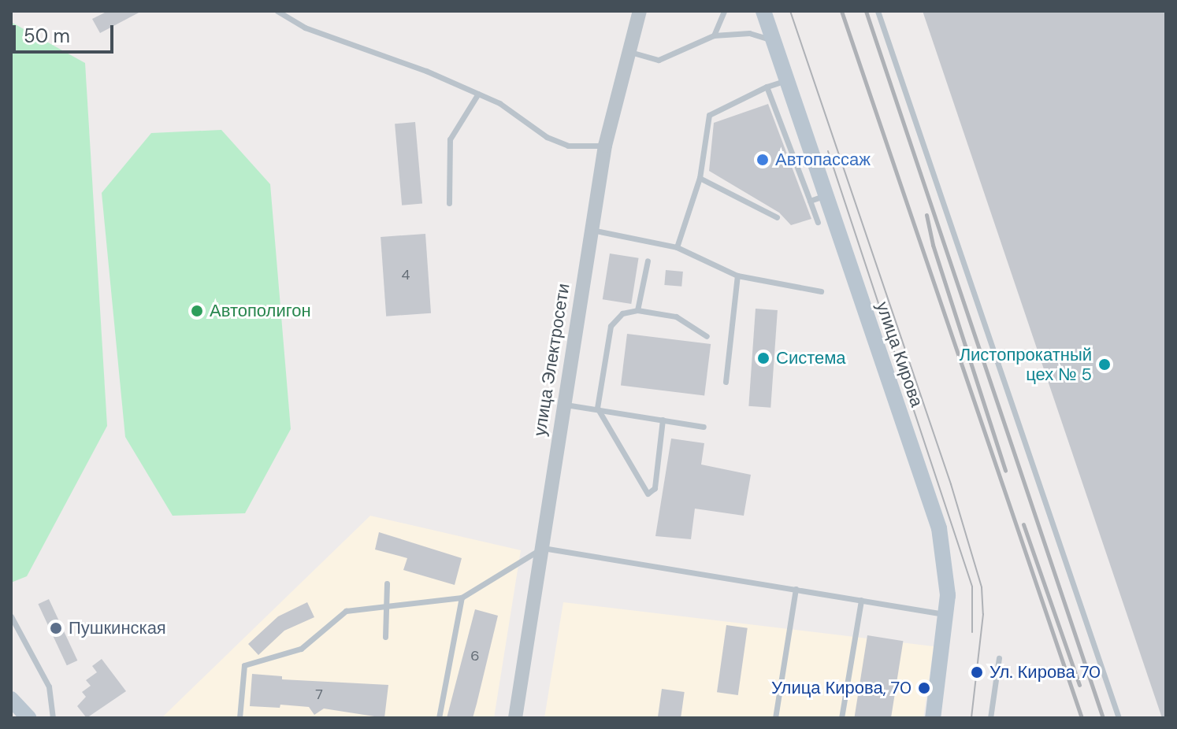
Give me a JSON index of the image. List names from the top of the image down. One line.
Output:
{"streets":{"main road":["улица Кирова"],"street":["улица Электросети"]},"places":["Автопассаж","Автополигон","Система","Листопрокатный цех № 5","Пушкинская","Ул. Кирова 70","Улица Кирова, 70"],"house_numbers":["4","6","7"],"scale_bar":"50 m"}
